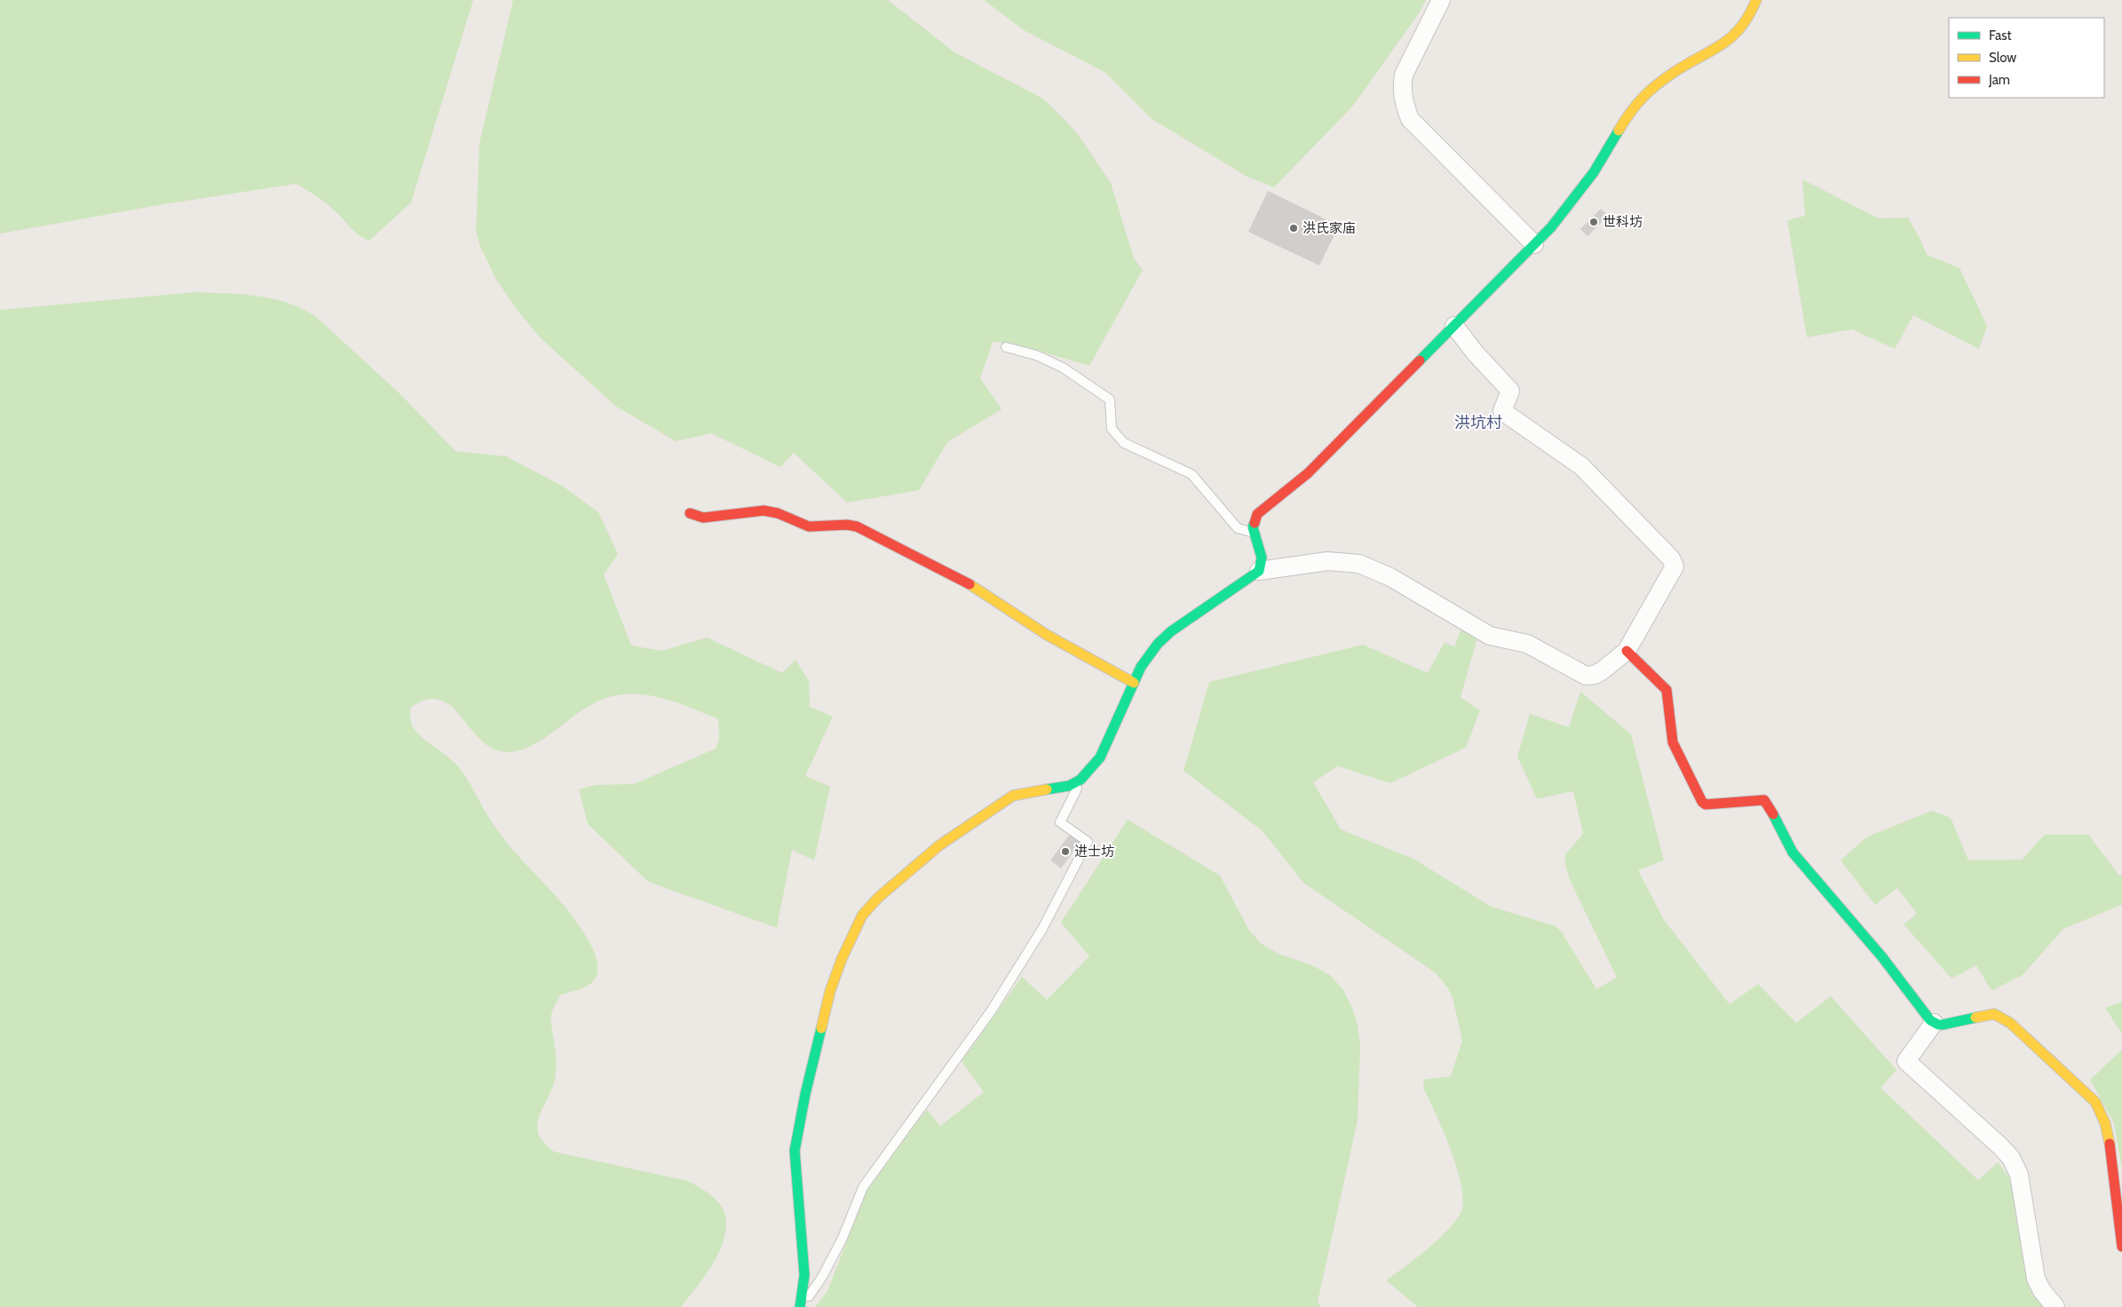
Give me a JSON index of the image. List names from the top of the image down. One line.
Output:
{"districts":["洪坑村"],"places":["世科坊","洪氏家庙","进士坊"],"legend":["Fast","Slow","Jam"]}
